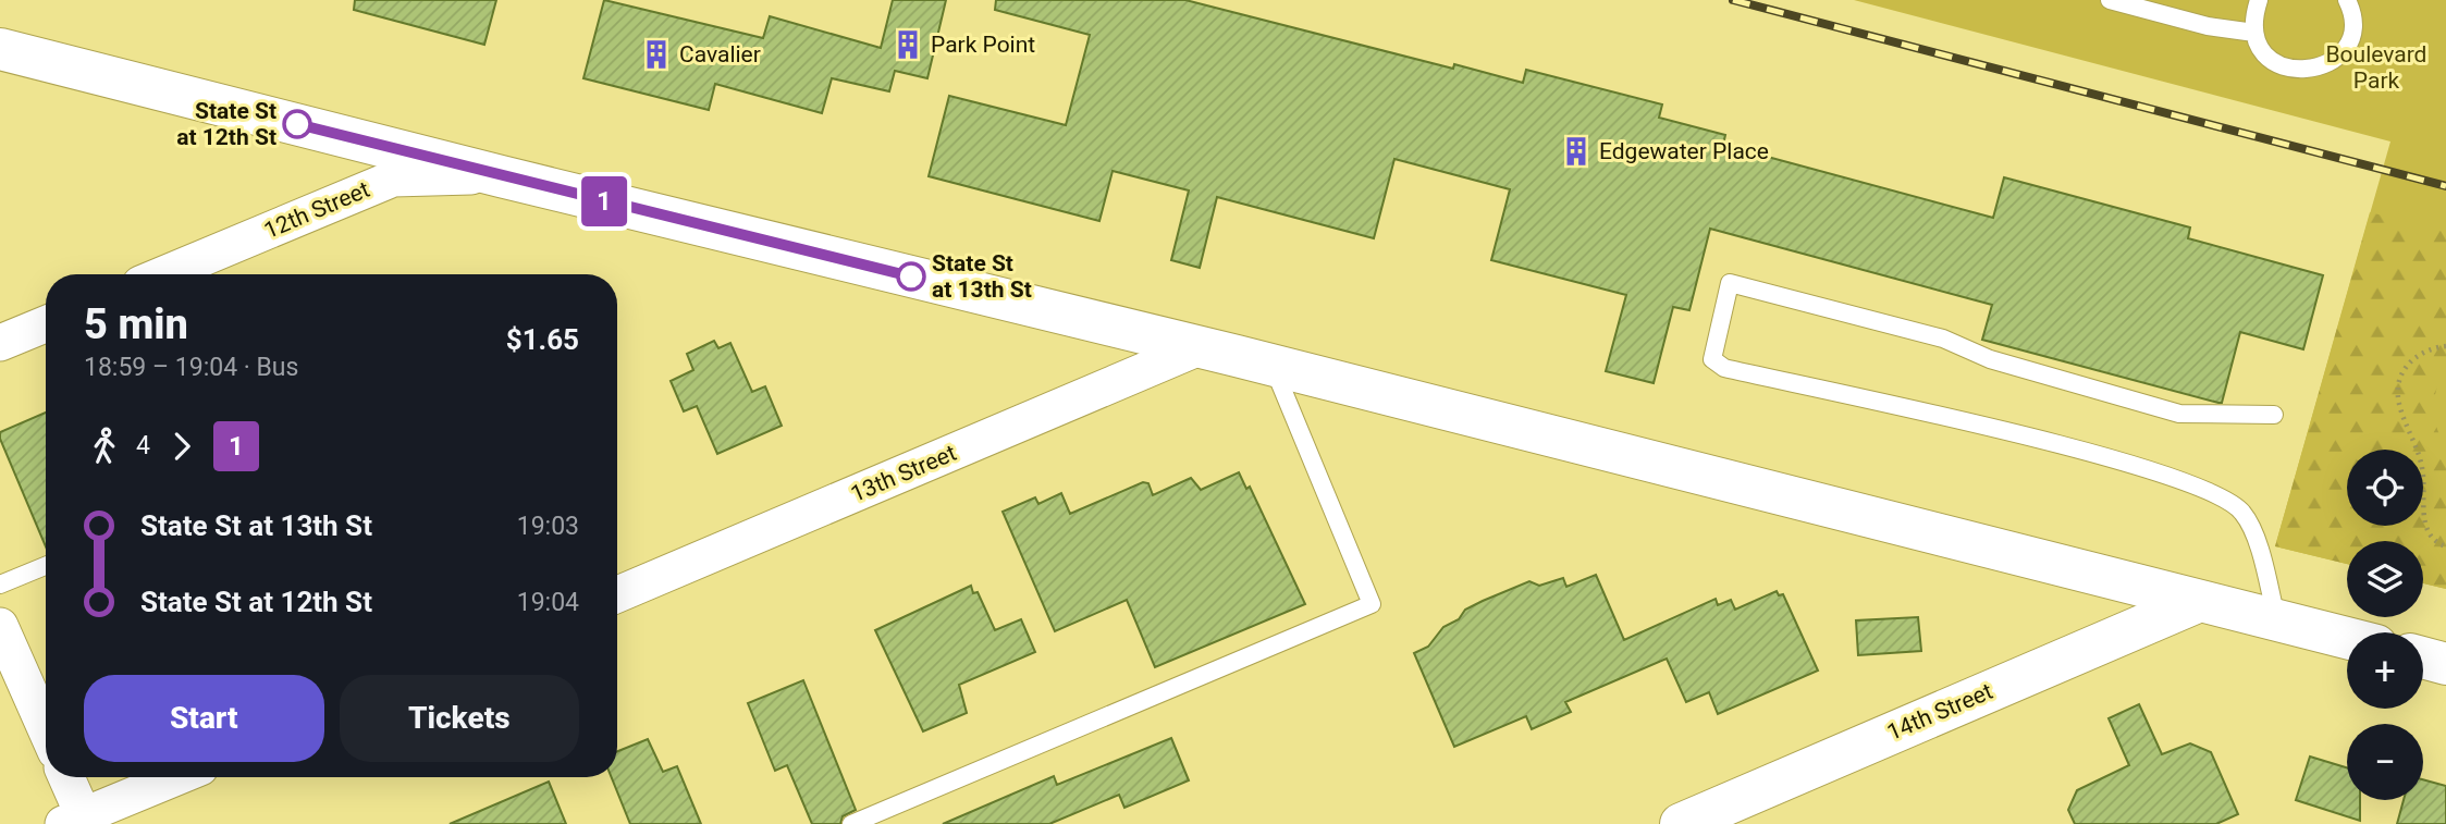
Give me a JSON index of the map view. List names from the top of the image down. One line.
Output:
{"streets":{"main road":["14th Street"],"street":["12th Street","13th Street"]},"parks":["Boulevard Park"],"places":{"building":["Park Point","Cavalier","Edgewater Place"],"other":["State St at 12th St","State St at 13th St"]},"lines":["bus line 1"],"page":{"on_map":"1","heading":["5 min","18:59 – 19:04 · Bus","$1.65"],"legs":["4","1"],"map_buttons":["+","−"],"list":[{"name":"State St at 13th St","value":"19:03"},{"name":"State St at 12th St","value":"19:04"}],"buttons":["Start","Tickets"]}}
